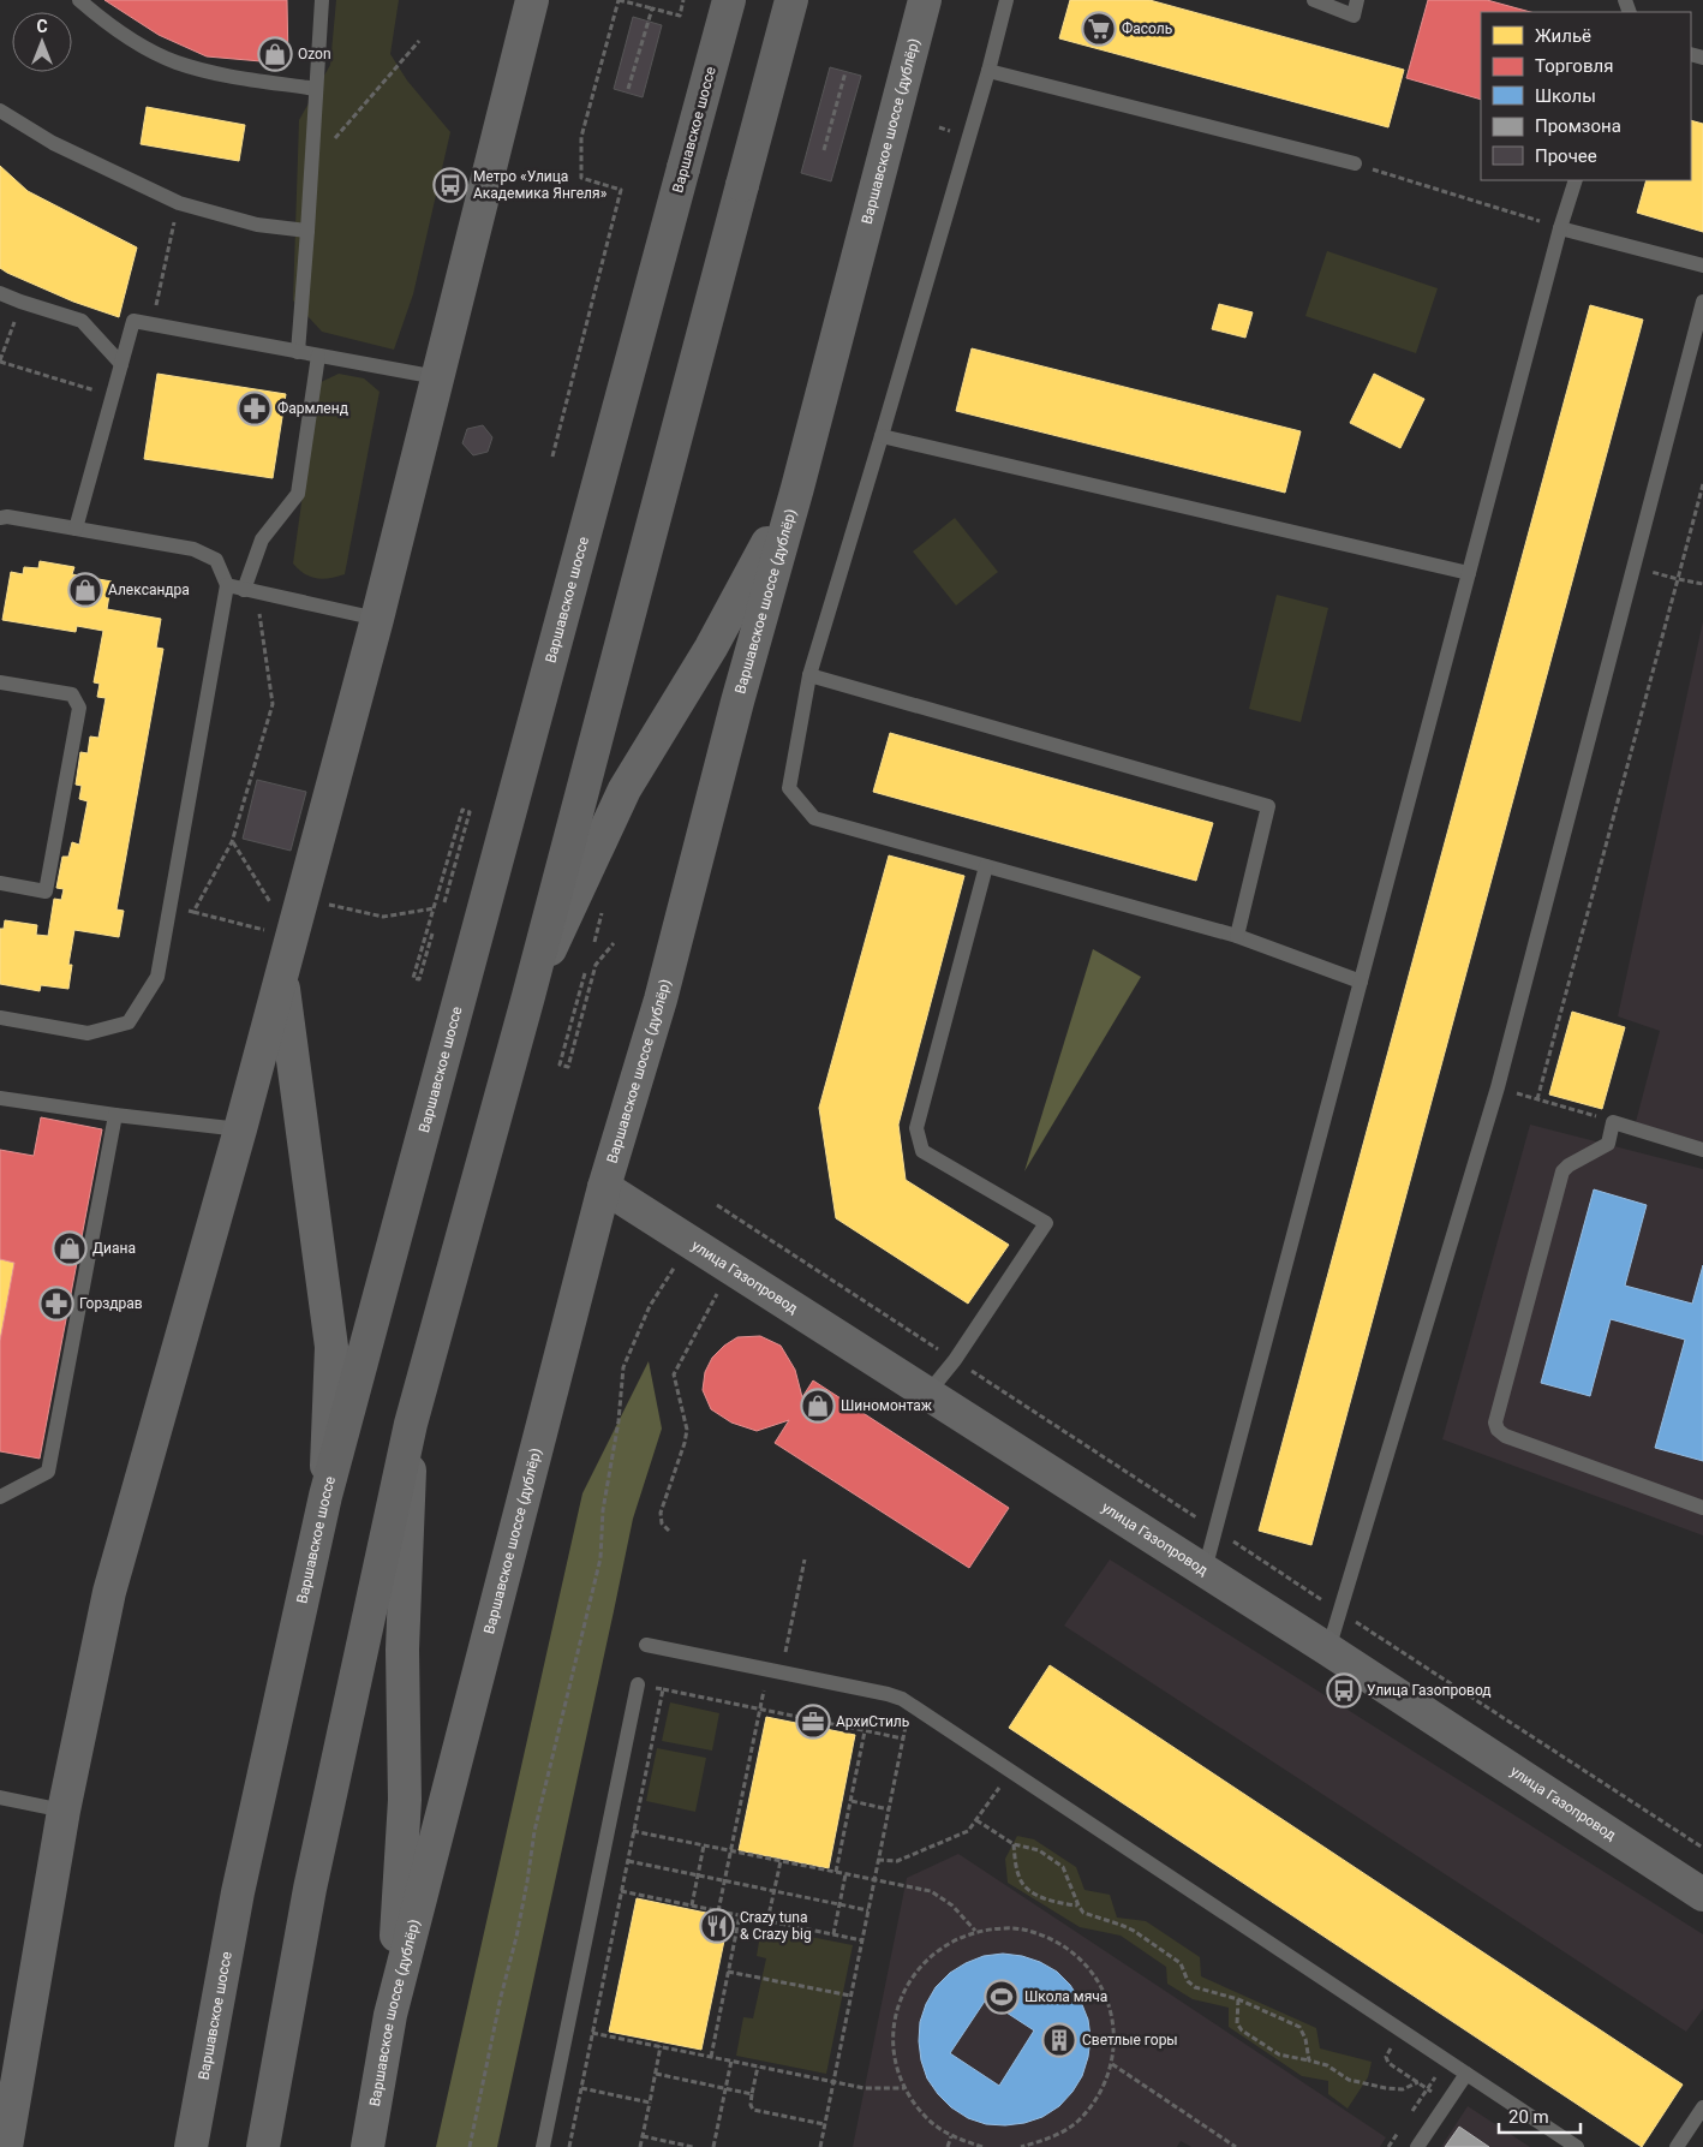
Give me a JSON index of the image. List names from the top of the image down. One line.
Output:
{"streets":{"main road":["Варшавское шоссе","Варшавское шоссе (дублёр)","улица Газопровод"]},"crossings":[["Варшавское шоссе (дублёр)","улица Газопровод"]],"places":{"supermarket":["Фасоль"],"shop":["Ozon","Александра","Диана","Шиномонтаж"],"bus stop":["Метро «Улица Академика Янгеля»","Улица Газопровод"],"pharmacy":["Фармленд","Горздрав"],"office":["АрхиСтиль"],"restaurant":["Crazy tuna & Crazy big"],"sports":["Школа мяча"],"building":["Светлые горы"]},"legend":["Жильё","Торговля","Школы","Промзона","Прочее"],"scale_bar":"20 m","north":"top"}
